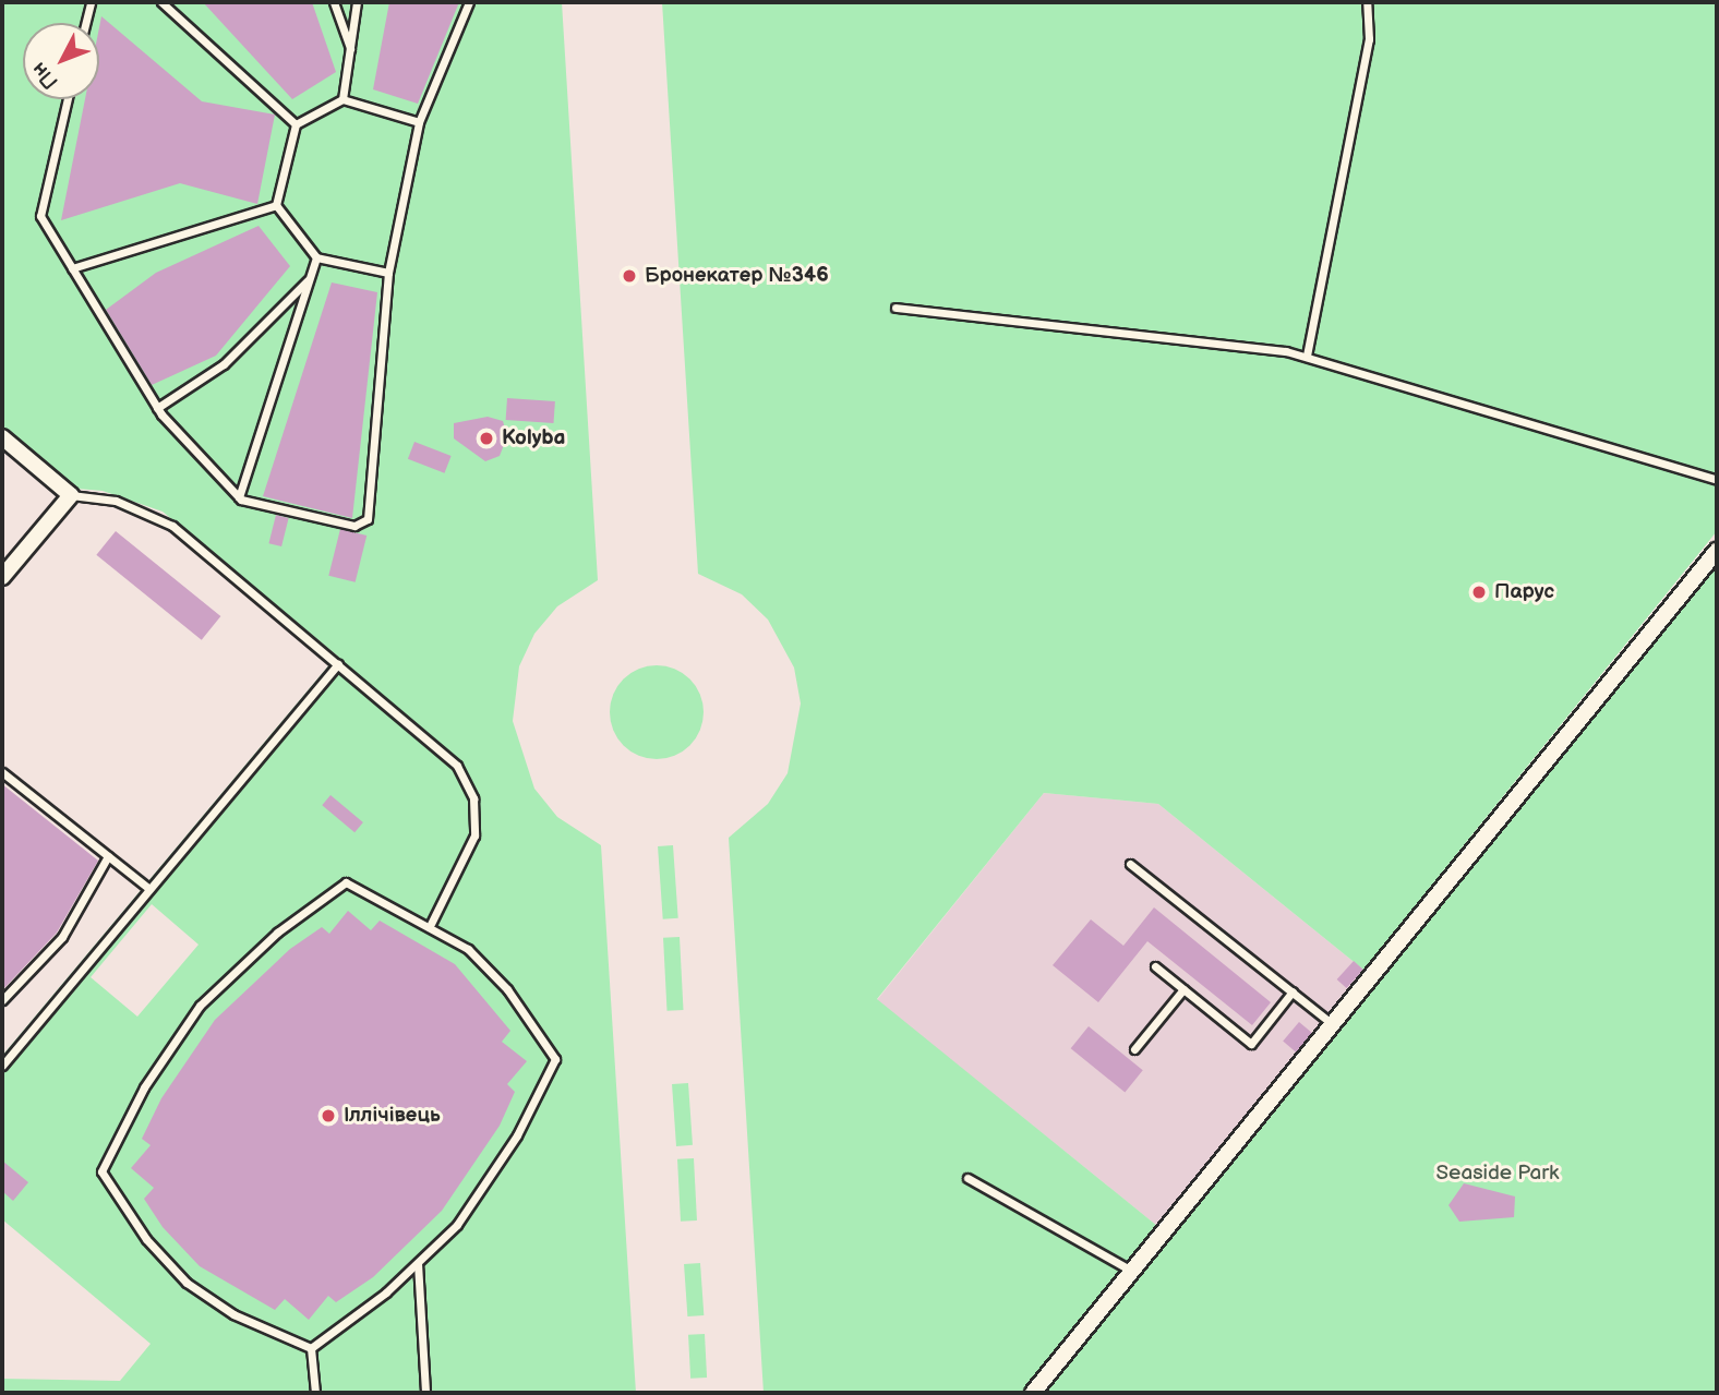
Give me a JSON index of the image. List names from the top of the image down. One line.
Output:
{"parks":["Seaside Park"],"places":["Бронекатер №346","Kolyba","Парус","Іллічівець"],"north":"bottom left"}
